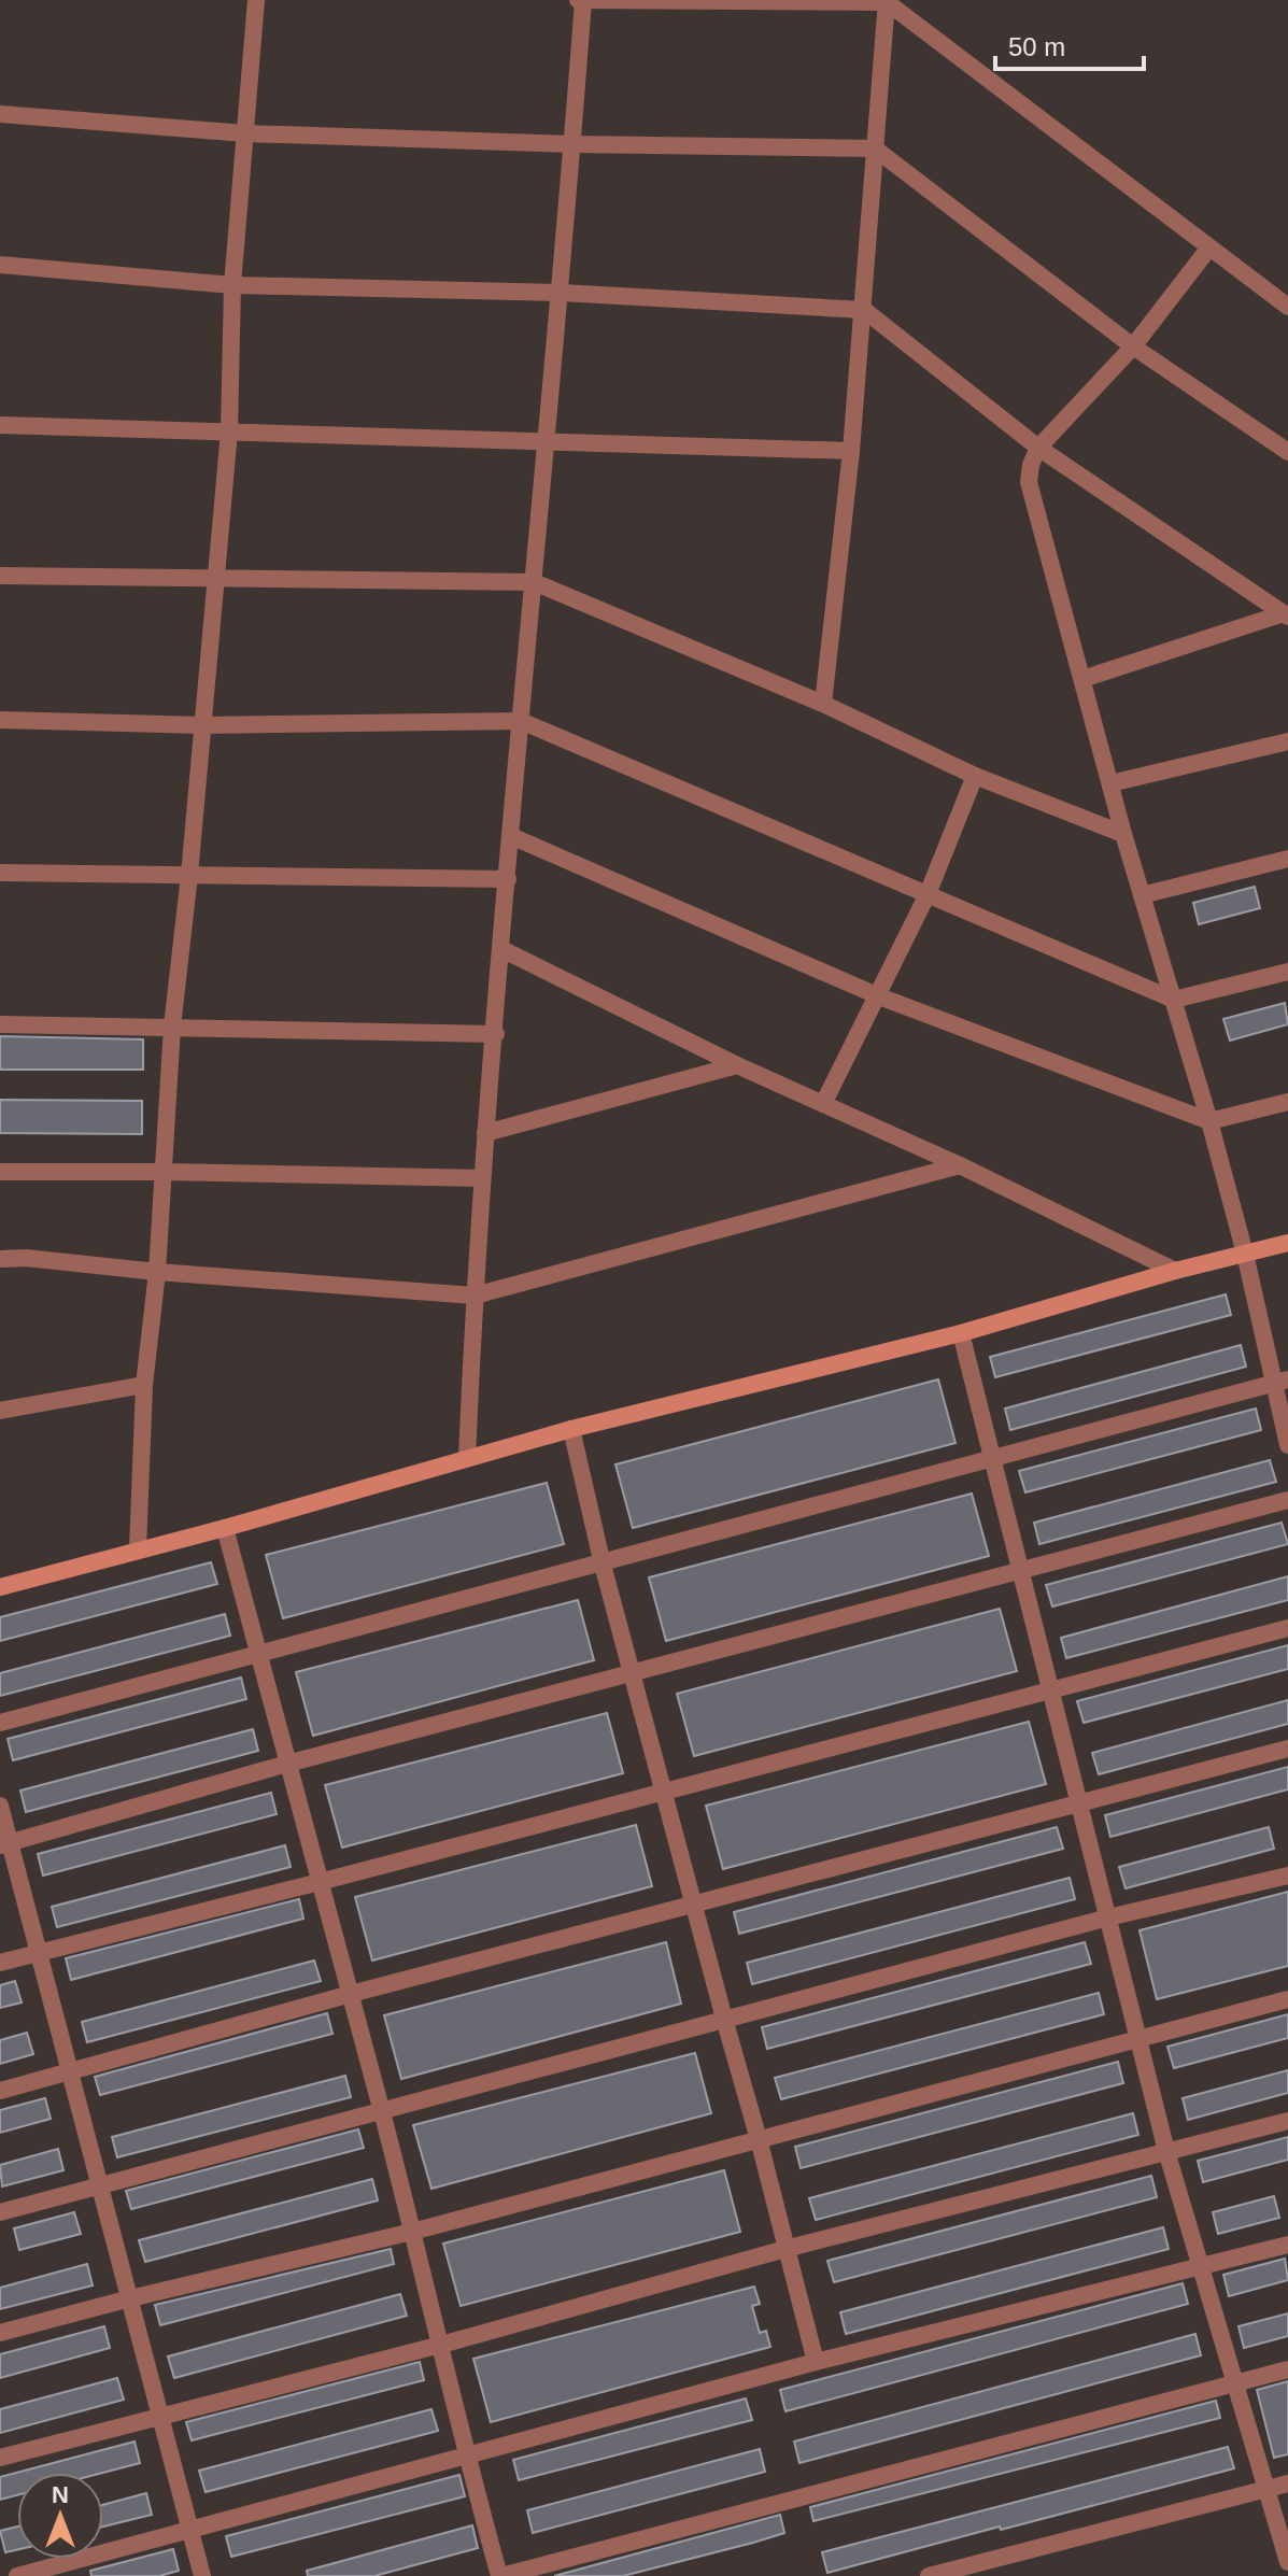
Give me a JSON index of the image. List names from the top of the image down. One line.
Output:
{"scale_bar":"50 m","north":"top"}
